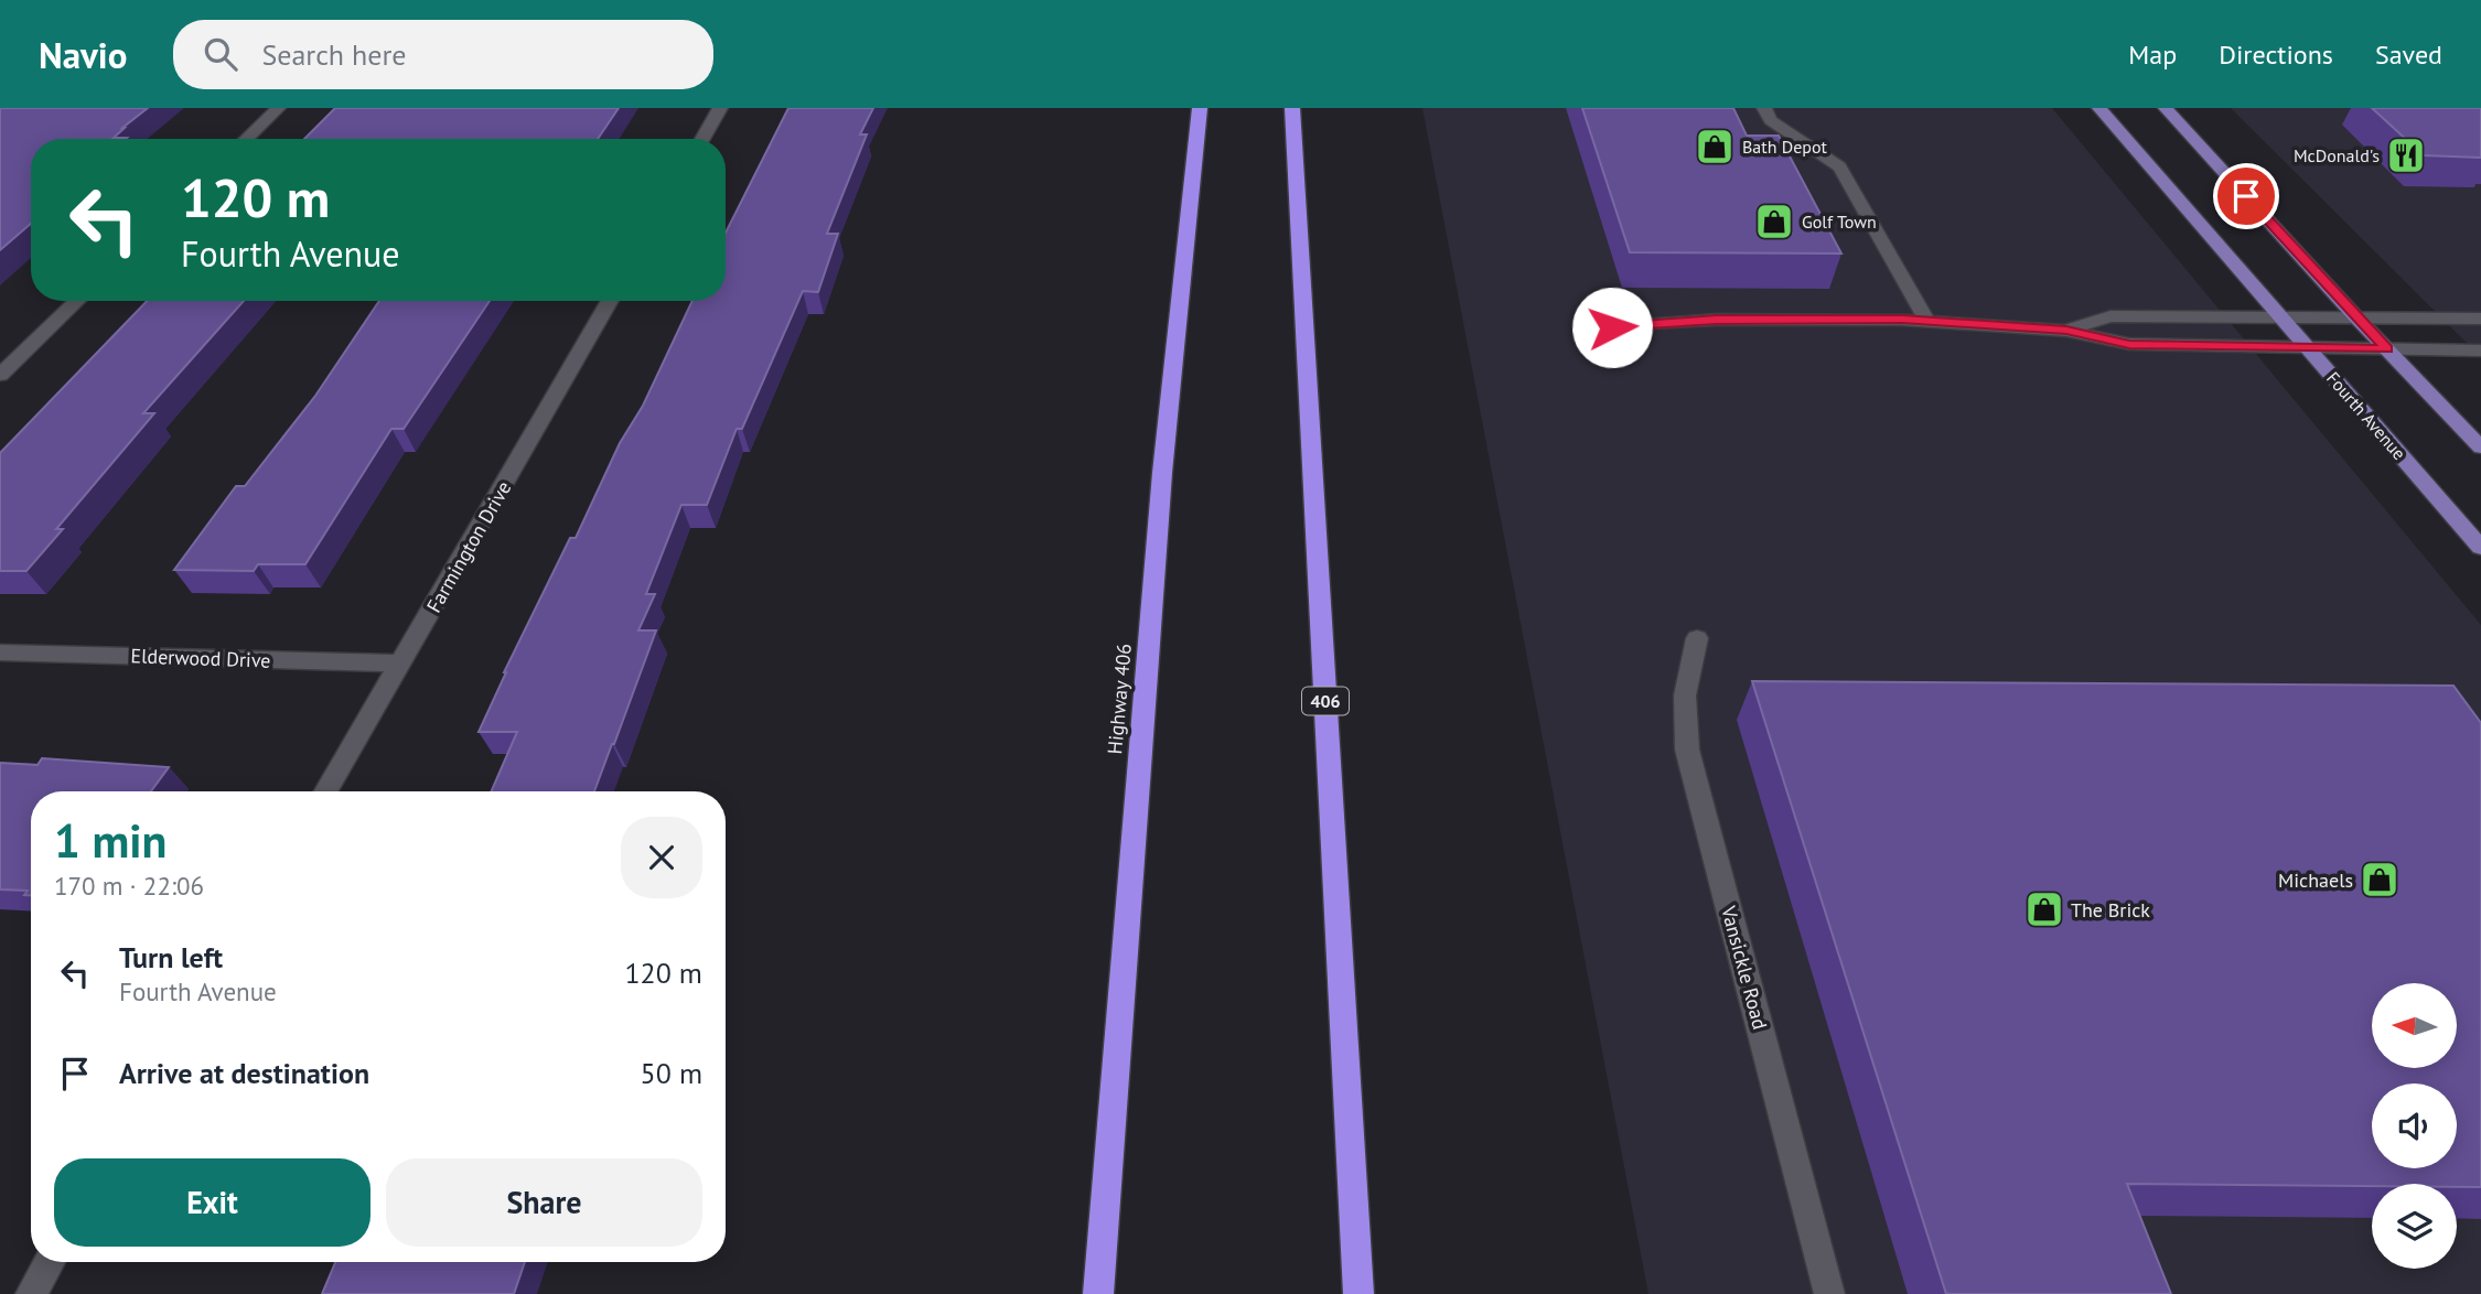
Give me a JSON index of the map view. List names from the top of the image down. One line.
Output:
{"streets":{"highway":["Highway 406","406"],"main road":["Fourth Avenue"],"street":["Farmington Drive","Elderwood Drive","Vansickle Road"]},"crossings":[["Farmington Drive","Elderwood Drive"]],"places":{"shop":["Bath Depot","Golf Town","Michaels","The Brick"],"restaurant":["McDonald's"]},"north":"left","page":{"header":"Navio","search":"Search here","nav":["Map","Directions","Saved"],"turn":["120 m","Fourth Avenue"],"heading":["1 min","170 m · 22:06"],"list":[{"name":"Turn left","note":"Fourth Avenue","value":"120 m"},{"name":"Arrive at destination","value":"50 m"}],"buttons":["Exit","Share"]}}
